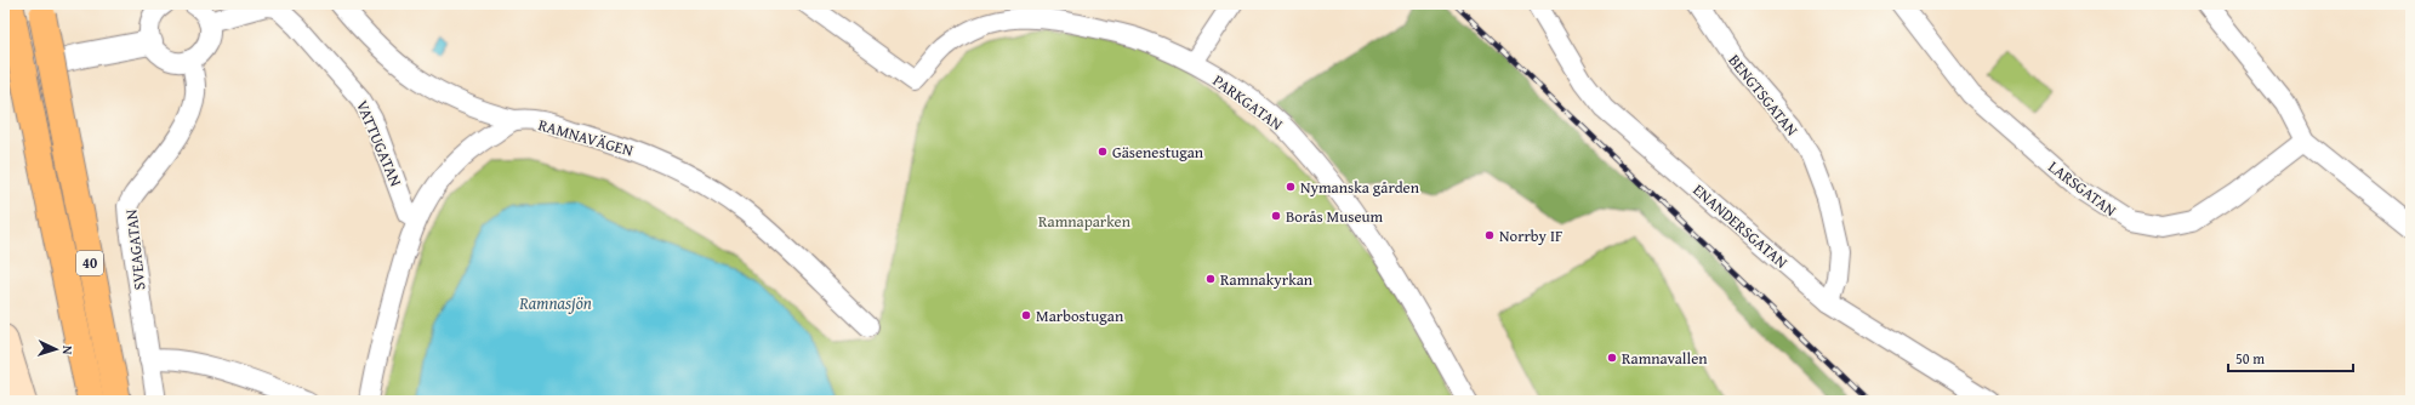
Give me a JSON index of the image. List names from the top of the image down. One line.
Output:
{"streets":{"highway":["40"],"street":["BENGTSGATAN","PARKGATAN","RAMNAVÄGEN","VATTUGATAN","LARSGATAN","ENANDERSGATAN","SVEAGATAN"]},"crossings":[["BENGTSGATAN","ENANDERSGATAN"]],"water":["Ramnasjön"],"parks":["Ramnaparken"],"places":["Gäsenestugan","Nymanska gården","Borås Museum","Norrby IF","Ramnakyrkan","Marbostugan","Ramnavallen"],"scale_bar":"50 m","north":"right"}
